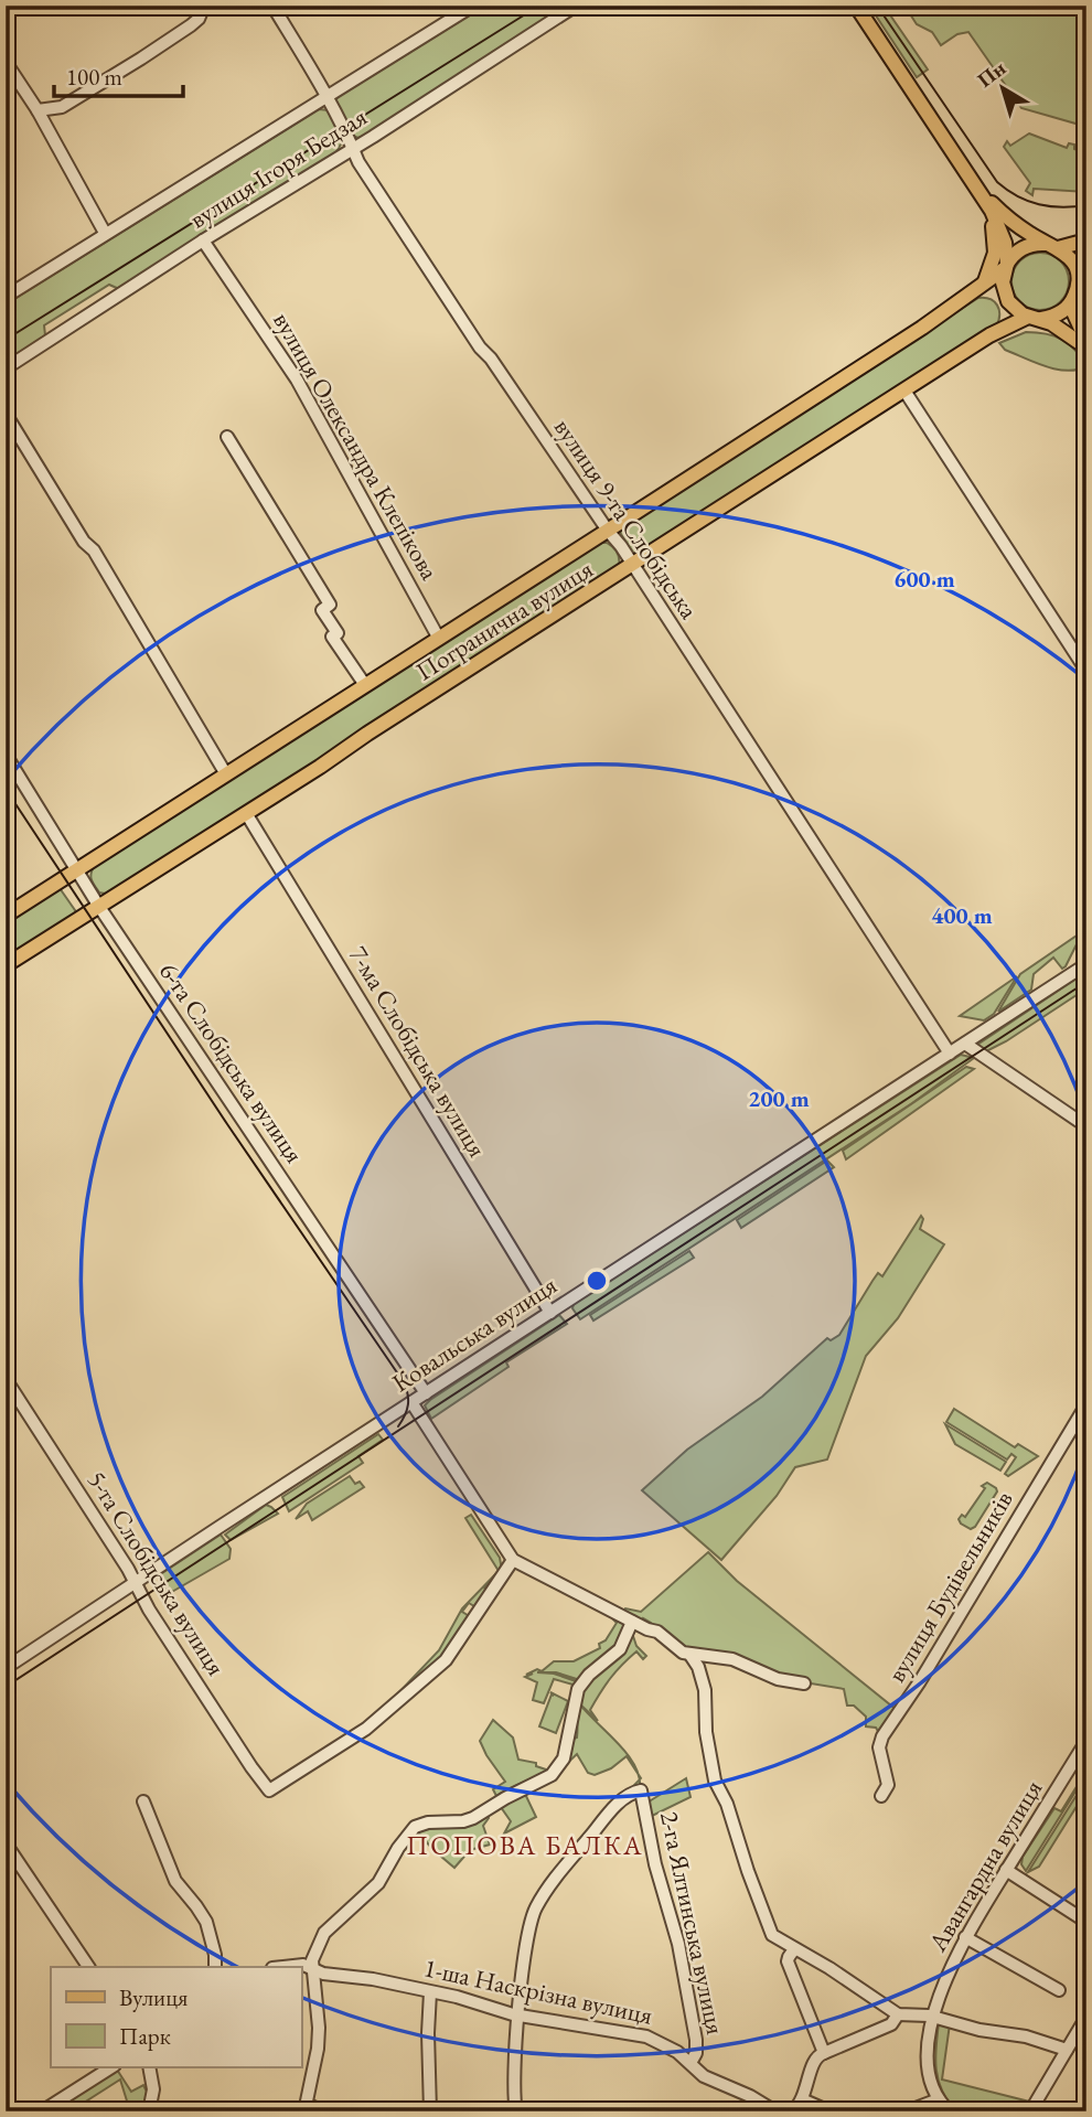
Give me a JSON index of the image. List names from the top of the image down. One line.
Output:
{"streets":{"main road":["Погранична вулиця"],"street":["вулиця Ігоря Бедзая","вулиця Олександра Клепікова","вулиця 9-та Слобідська","7-ма Слобідська вулиця","6-та Слобідська вулиця","Ковальська вулиця","5-та Слобідська вулиця","вулиця Будівельників","Авангардна вулиця","2-га Ялтинська вулиця","1-ша Наскрізна вулиця"]},"crossings":[["вулиця Ігоря Бедзая","вулиця Олександра Клепікова"],["вулиця Ігоря Бедзая","вулиця 9-та Слобідська"],["вулиця Олександра Клепікова","Погранична вулиця"],["вулиця 9-та Слобідська","Погранична вулиця"],["вулиця 9-та Слобідська","Ковальська вулиця"],["Погранична вулиця","7-ма Слобідська вулиця"],["Погранична вулиця","6-та Слобідська вулиця"],["7-ма Слобідська вулиця","Ковальська вулиця"],["6-та Слобідська вулиця","Ковальська вулиця"],["Ковальська вулиця","5-та Слобідська вулиця"],["2-га Ялтинська вулиця","1-ша Наскрізна вулиця"]],"districts":["ПОПОВА БАЛКА"],"legend":["Вулиця","Парк"],"scale_bar":"100 m","north":"top left","rings":["600 m","400 m","200 m"]}
